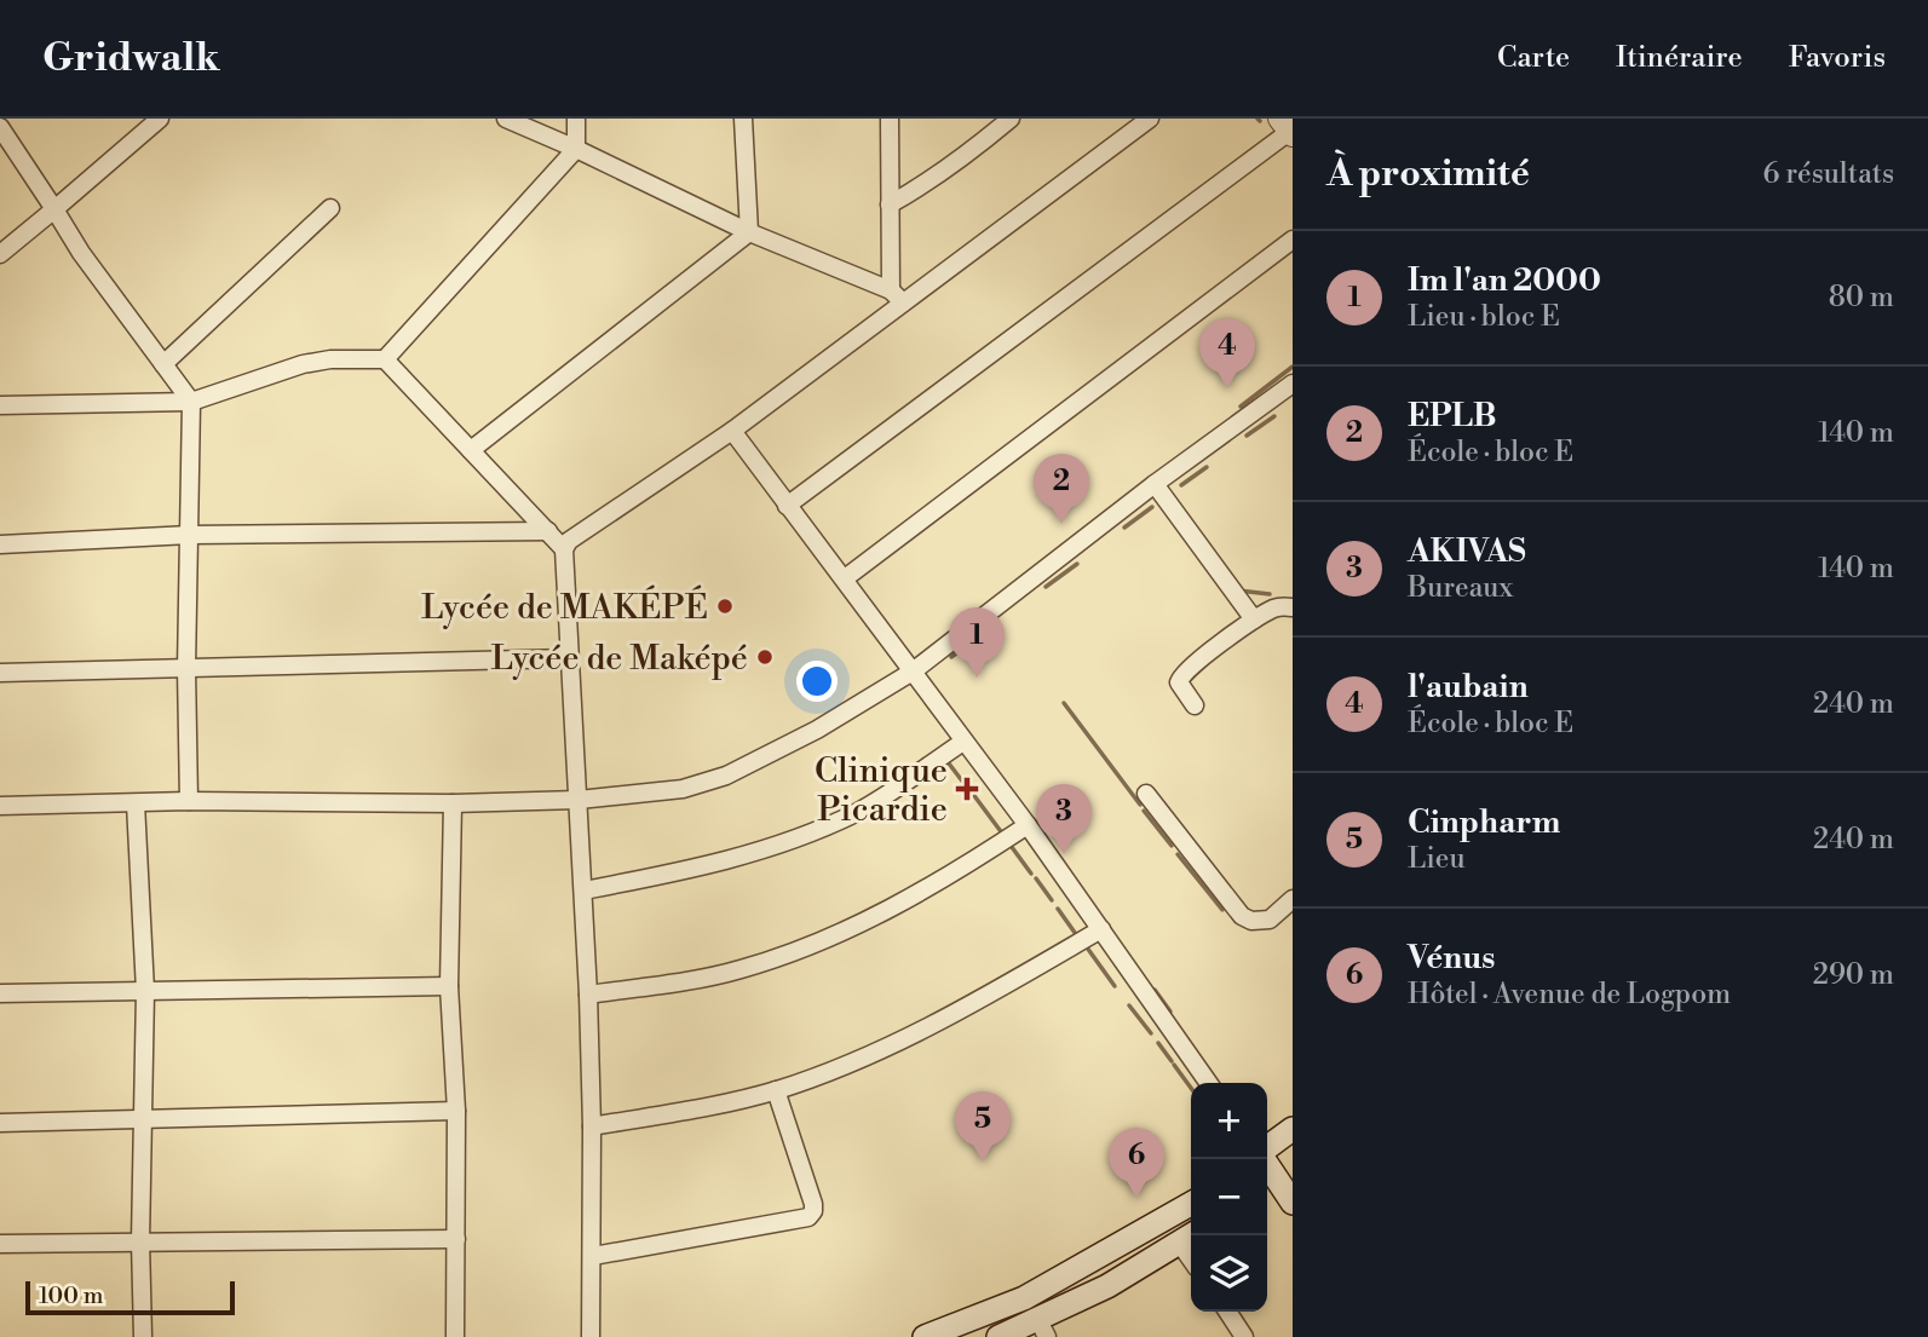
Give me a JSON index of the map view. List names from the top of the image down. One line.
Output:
{"places":{"other":["Lycée de MAKÉPÉ","Lycée de Maképé"],"health":["Clinique Picardie"]},"scale_bar":"100 m","page":{"header":"Gridwalk","nav":["Carte","Itinéraire","Favoris"],"heading":["À proximité","6 résultats"],"list":[{"mark":"1","name":"Im l'an 2000","note":"Lieu · bloc E","value":"80 m"},{"mark":"2","name":"EPLB","note":"École · bloc E","value":"140 m"},{"mark":"3","name":"AKIVAS","note":"Bureaux","value":"140 m"},{"mark":"4","name":"l'aubain","note":"École · bloc E","value":"240 m"},{"mark":"5","name":"Cinpharm","note":"Lieu","value":"240 m"},{"mark":"6","name":"Vénus","note":"Hôtel · Avenue de Logpom","value":"290 m"}],"pins":["4","2","1","3","5","6"],"map_buttons":["+","−"],"scale":"100 m"}}
